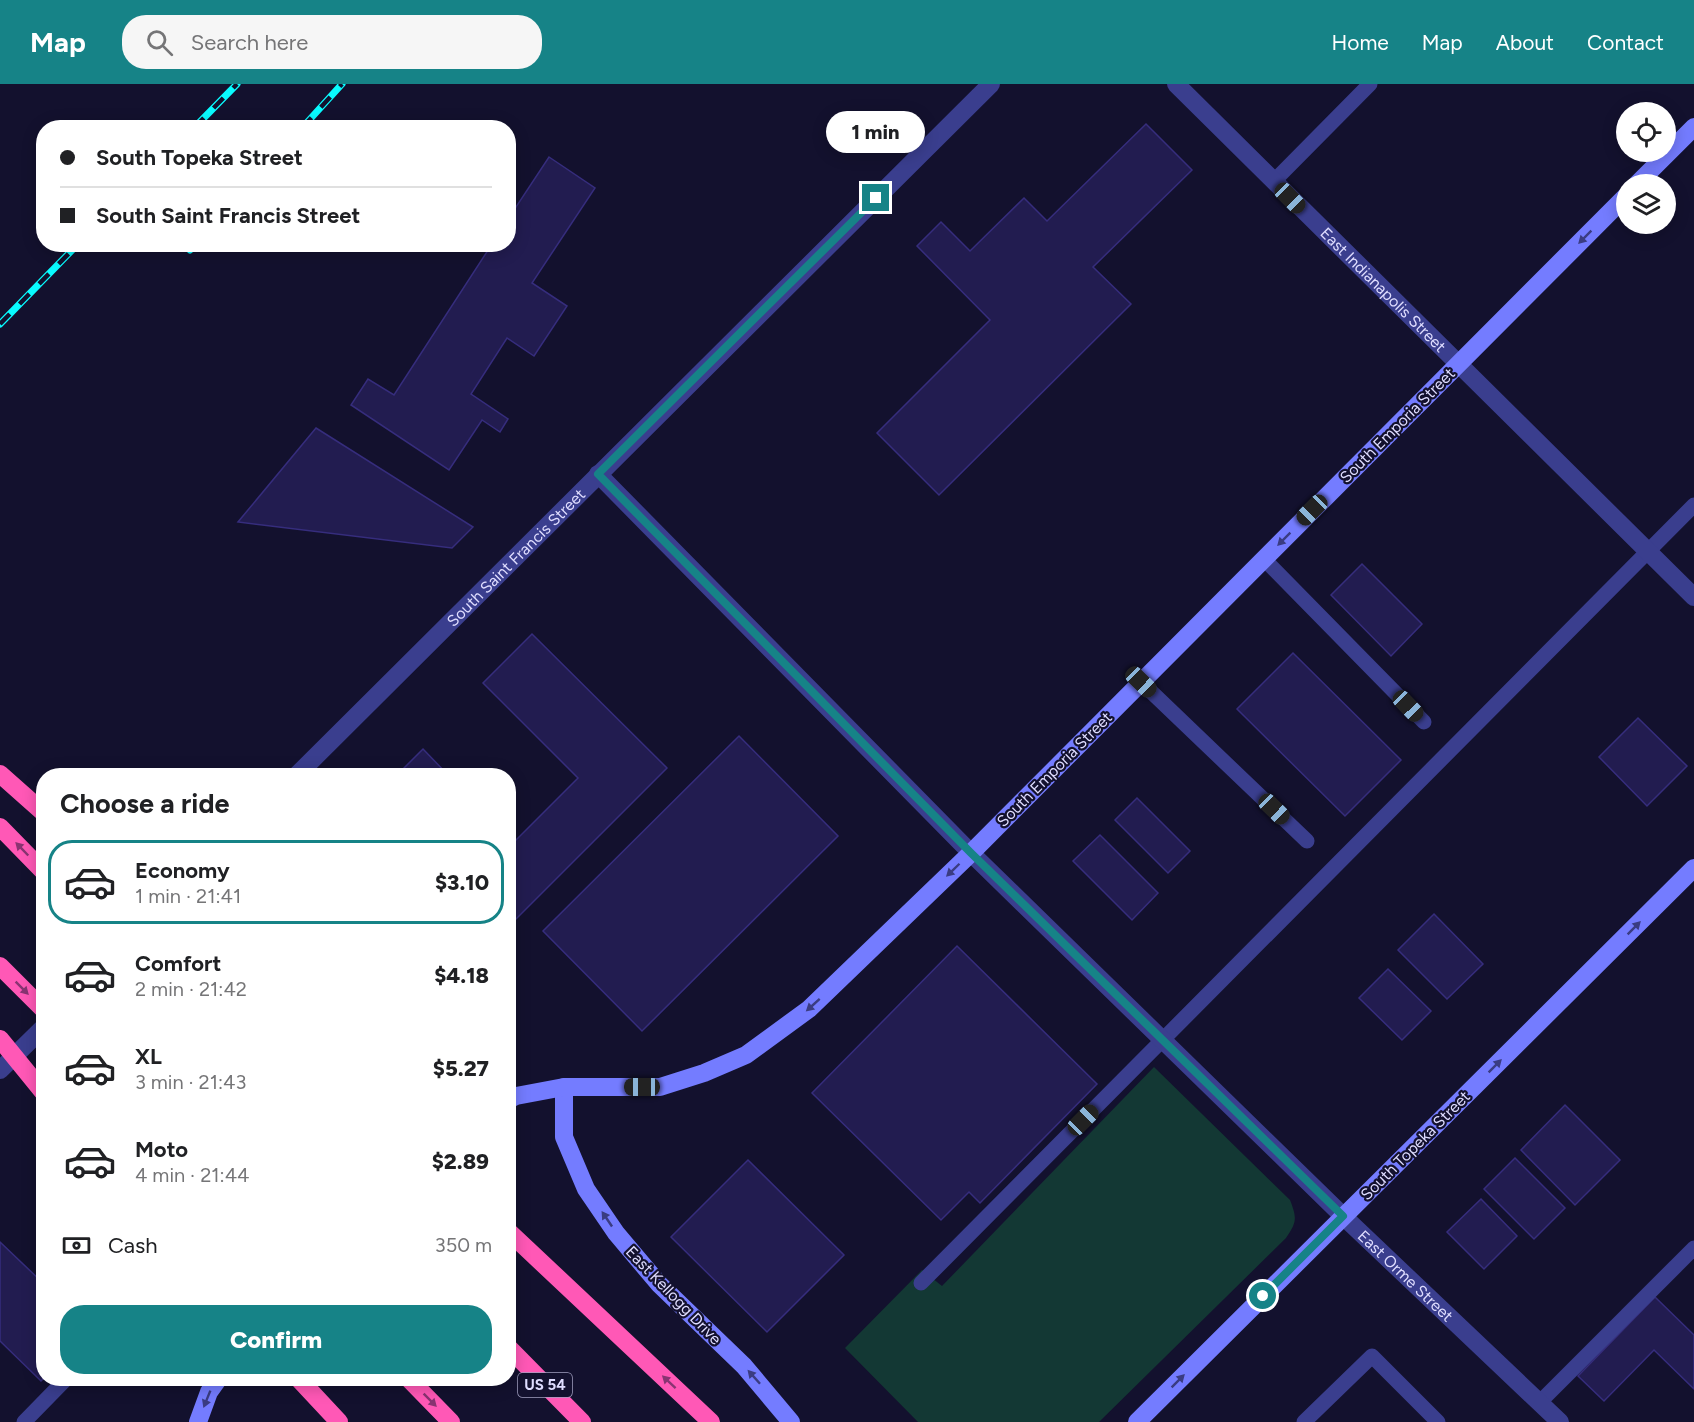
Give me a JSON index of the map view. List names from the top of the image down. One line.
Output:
{"streets":{"highway":["US 54"],"street":["East Indianapolis Street","South Emporia Street","South Saint Francis Street","South Topeka Street","East Orme Street","East Kellogg Drive"]},"crossings":[["East Indianapolis Street","South Emporia Street"],["South Emporia Street","East Orme Street"],["South Emporia Street","East Kellogg Drive"],["South Saint Francis Street","East Orme Street"],["South Topeka Street","East Orme Street"]],"one_way":["South Emporia Street","South Topeka Street","East Kellogg Drive"],"page":{"header":"Map","search":"Search here","nav":["Home","Map","About","Contact"],"bubble":"1 min","banner":["South Topeka Street","South Saint Francis Street"],"heading":"Choose a ride","list":[{"name":"Economy","note":"1 min · 21:41","value":"$3.10"},{"name":"Comfort","note":"2 min · 21:42","value":"$4.18"},{"name":"XL","note":"3 min · 21:43","value":"$5.27"},{"name":"Moto","note":"4 min · 21:44","value":"$2.89"}],"pay":["Cash","350 m"],"buttons":"Confirm"}}
